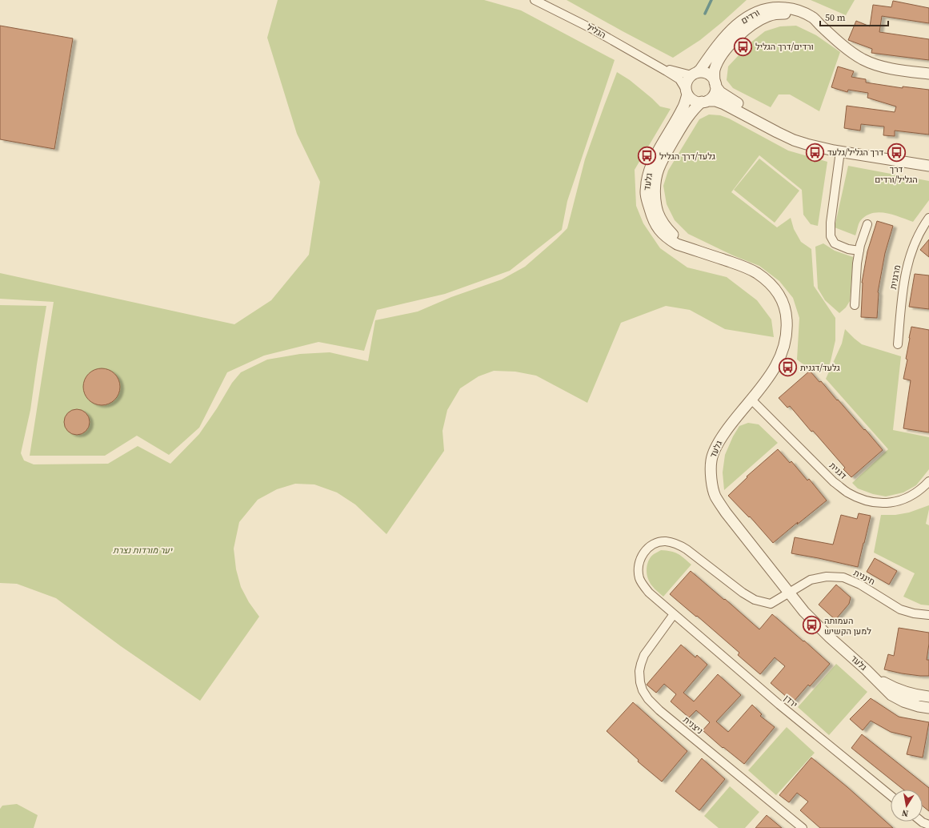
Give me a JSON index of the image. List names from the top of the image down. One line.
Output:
{"streets":{"street":["ורדים","הגליל","גלעד","מרגנית","דגנית","חיננית","ירדן","ניצנית"]},"crossings":[["ורדים","הגליל"],["ורדים","גלעד"],["הגליל","גלעד"],["גלעד","דגנית"],["גלעד","חיננית"],["חיננית","ירדן"],["חיננית","ניצנית"],["ירדן","ניצנית"]],"parks":["יער מורדות נצרת"],"places":{"bus stop":["ורדים/דרך הגליל","דרך הגליל/גלעד","דרך הגליל/ורדים","גלעד/דרך הגליל","גלעד/דגנית","העמותה למען הקשיש"]},"scale_bar":"50 m","north":"bottom"}
